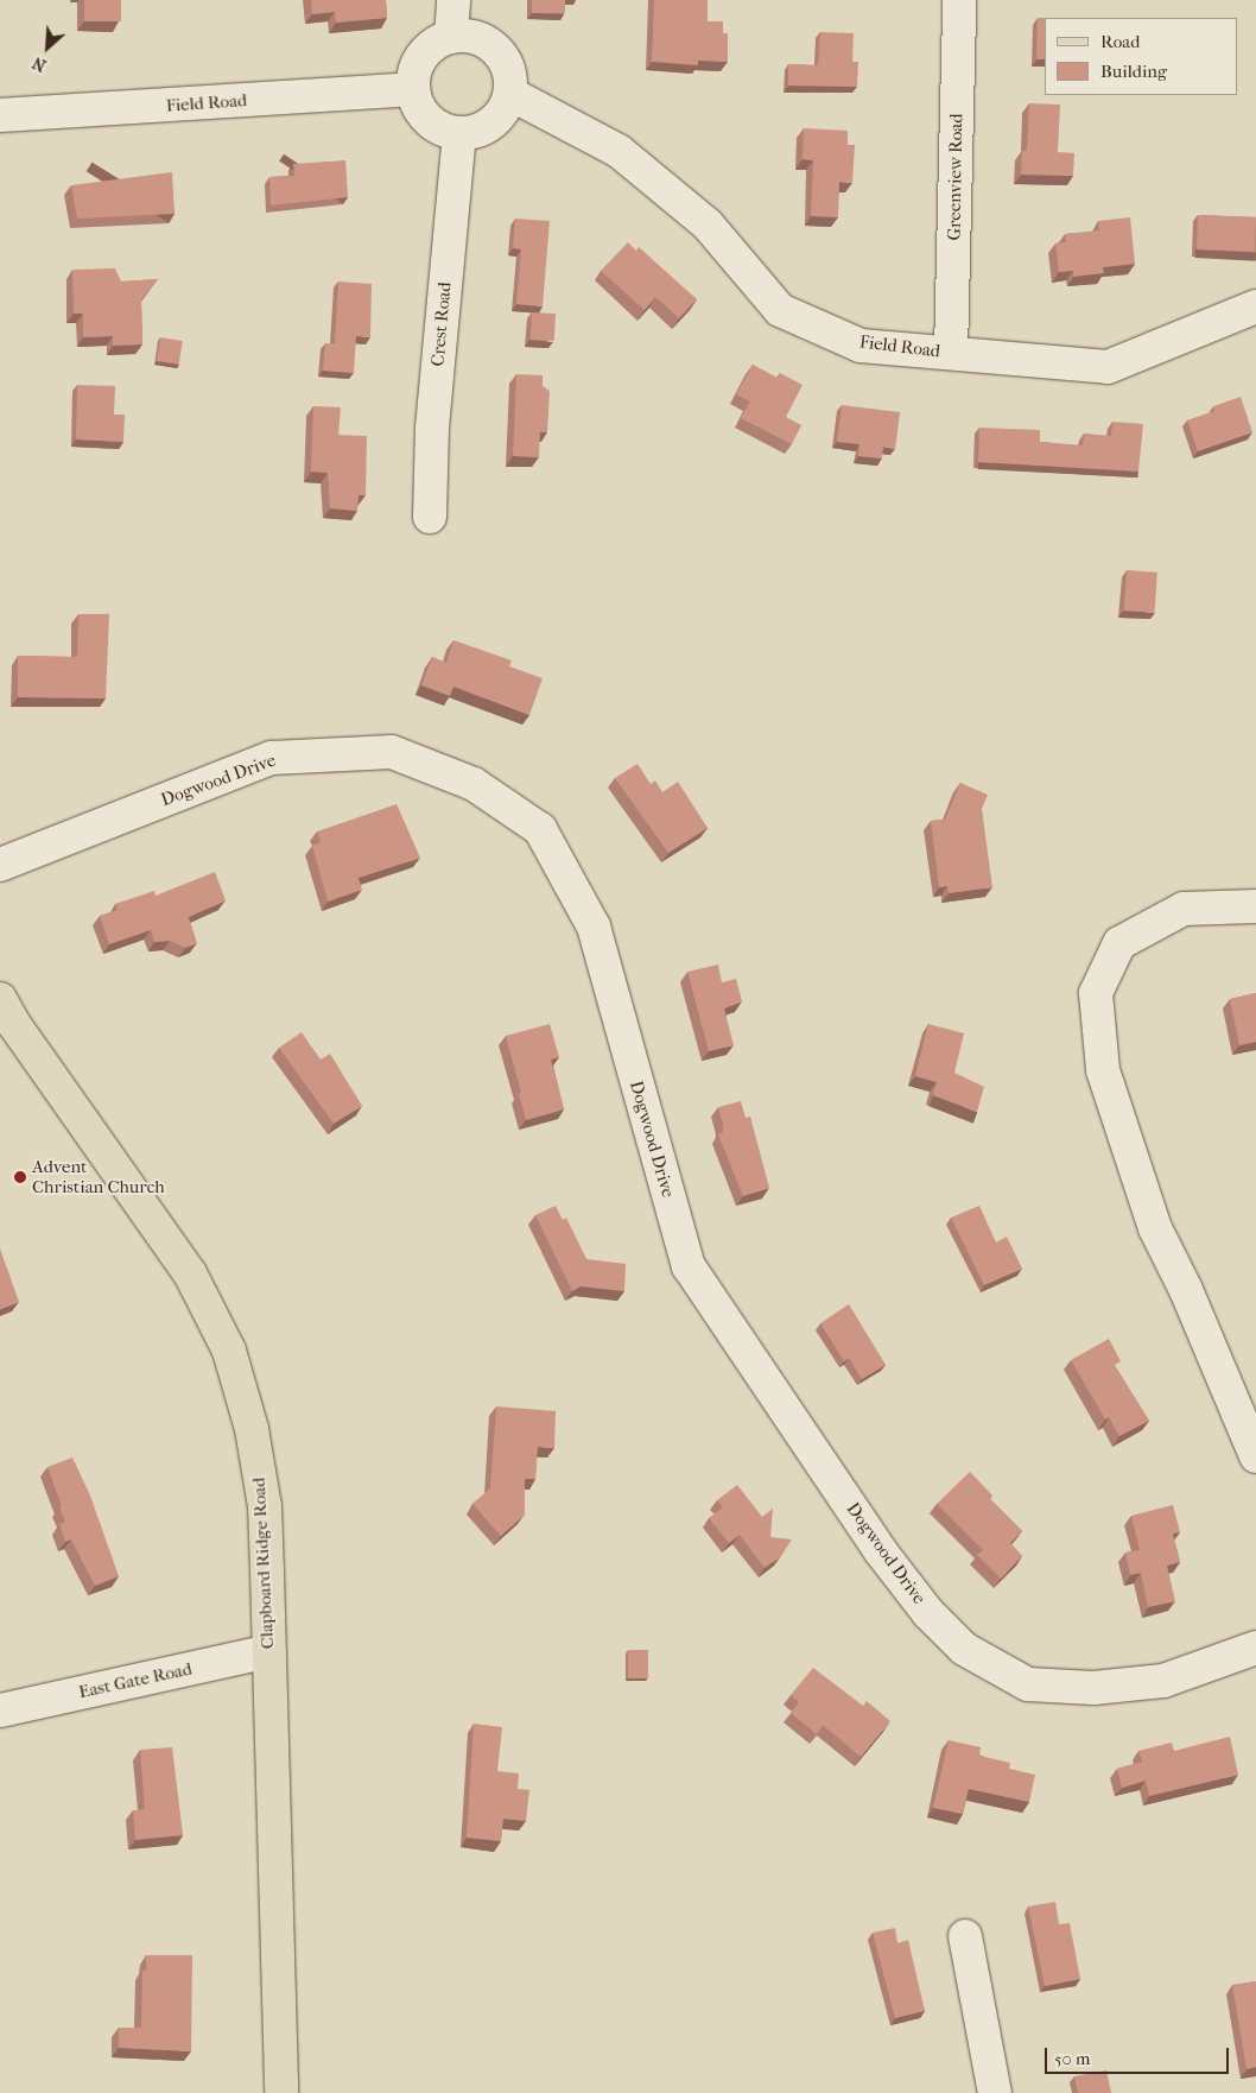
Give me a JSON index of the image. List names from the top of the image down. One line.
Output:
{"streets":{"main road":["Clapboard Ridge Road"],"street":["Field Road","Greenview Road","Crest Road","Dogwood Drive","East Gate Road"]},"crossings":[["Field Road","Greenview Road"],["Field Road","Crest Road"],["Clapboard Ridge Road","East Gate Road"]],"places":["Advent Christian Church"],"legend":["Road","Building"],"scale_bar":"50 m","north":"bottom left"}
